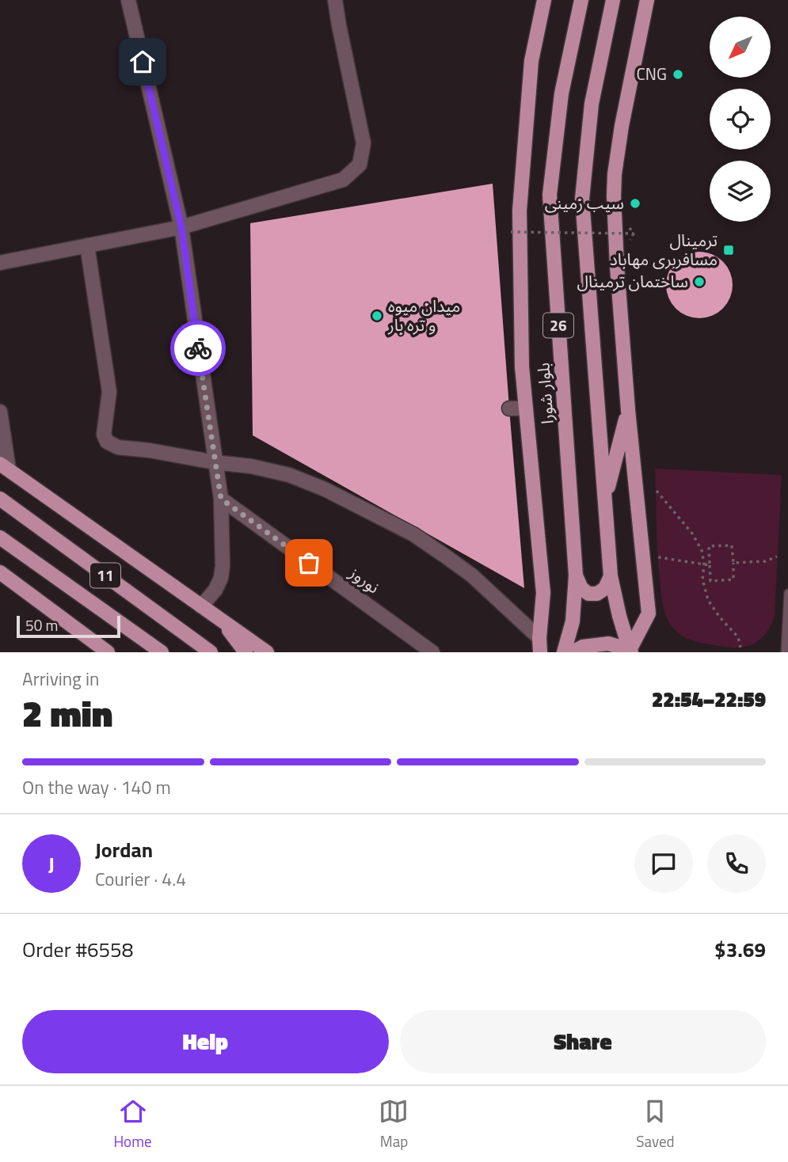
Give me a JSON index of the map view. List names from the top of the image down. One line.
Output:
{"streets":{"main road":["26","بلوار شورا","11"],"street":["نوروز"]},"places":{"other":["CNG","سیب زمینی","ساختمان ترمینال","میدان میوه و تره بار"],"transit":["ترمینال مسافربری مهاباد"]},"scale_bar":"50 m","north":"bottom left","page":{"scale":"50 m","heading":["2 min","Arriving in","22:54–22:59"],"panel":["Jordan","Courier · 4.4","Order #6558","$3.69"],"bar":"On the way · 140 m","round":"J","buttons":["Help","Share"],"tabs":["Home","Map","Saved"]}}
